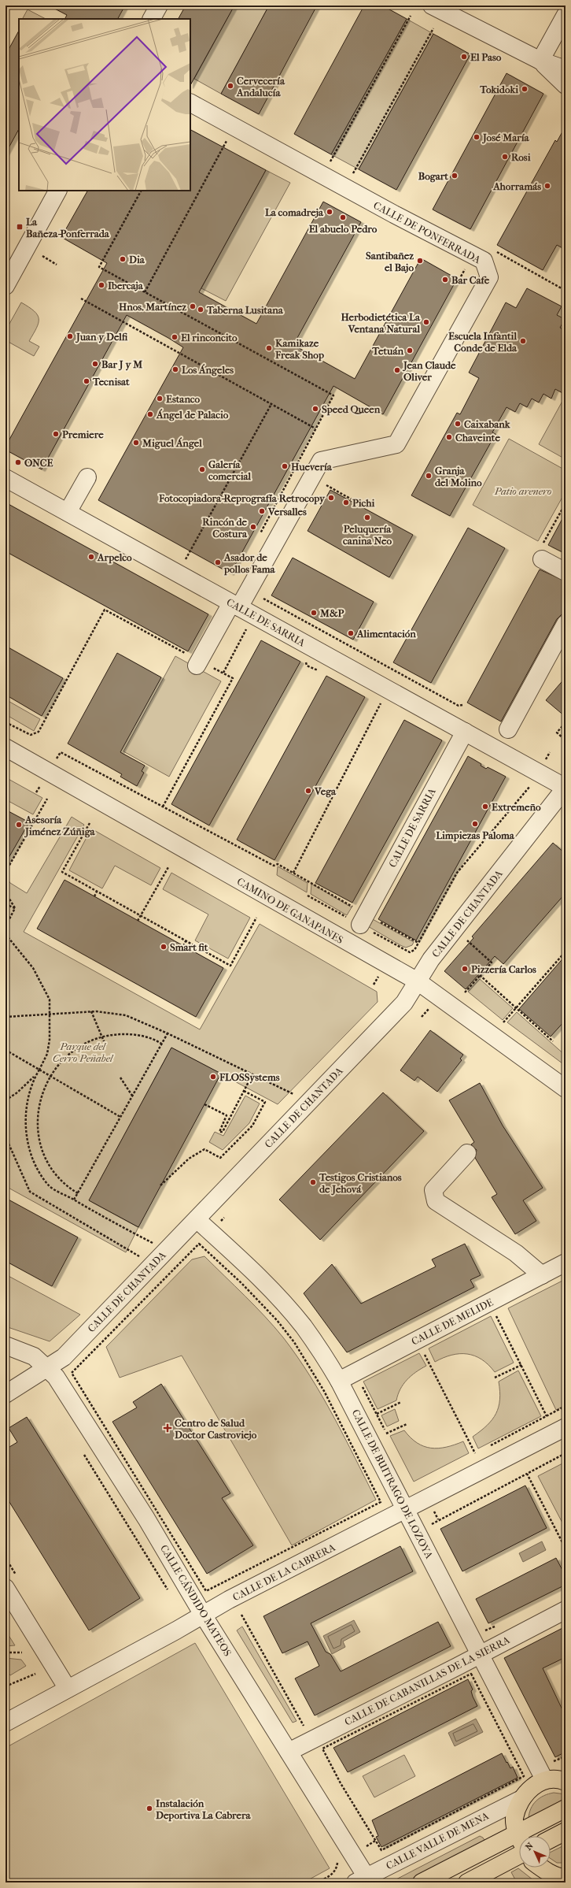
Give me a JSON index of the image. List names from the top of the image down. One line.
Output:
{"streets":{"street":["CALLE DE PONFERRADA","CALLE DE SARRIA","CAMINO DE GANAPANES","CALLE DE CHANTADA","CALLE DE MELIDE","CALLE DE BUITRAGO DE LOZOYA","CALLE DE LA CABRERA","CALLE CÁNDIDO MATEOS","CALLE DE CABANILLAS DE LA SIERRA","CALLE VALLE DE MENA"]},"crossings":[["CALLE DE PONFERRADA","CALLE DE SARRIA"],["CALLE DE SARRIA","CALLE DE CHANTADA"],["CAMINO DE GANAPANES","CALLE DE CHANTADA"],["CALLE DE CHANTADA","CALLE DE BUITRAGO DE LOZOYA"],["CALLE DE CHANTADA","CALLE CÁNDIDO MATEOS"],["CALLE DE MELIDE","CALLE DE BUITRAGO DE LOZOYA"],["CALLE DE BUITRAGO DE LOZOYA","CALLE DE LA CABRERA"],["CALLE DE BUITRAGO DE LOZOYA","CALLE DE CABANILLAS DE LA SIERRA"],["CALLE DE LA CABRERA","CALLE CÁNDIDO MATEOS"],["CALLE CÁNDIDO MATEOS","CALLE DE CABANILLAS DE LA SIERRA"],["CALLE CÁNDIDO MATEOS","CALLE VALLE DE MENA"]],"parks":["Patio arenero","Parque del Cerro Peñabel"],"places":{"other":["El Paso","Cervecería Andalucía","Tokidoki","José María","Rosi","Bogart","Ahorramás","La comadreja","El abuelo Pedro","Dia","Santibañez el Bajo","Bar Cafe","Ibercaja","Hnos. Martínez","Taberna Lusitana","Herbodietética La Ventana Natural","Juan y Delfi","El rinconcito","Escuela Infantil Conde de Elda","Kamikaze Freak Shop","Tetuán","Bar J y M","Los Ángeles","Jean Claude Oliver","Tecnisat","Estanco","Speed Queen","Ángel de Palacio","Caixabank","Premiere","Chaveinte","Miguel Ángel","ONCE","Huevería","Galería comercial","Granja del Molino","Fotocopiadora-Reprografía Retrocopy","Pichi","Versalles","Peluquería canina Neo","Rincón de Costura","Arpelco","Asador de pollos Fama","M&P","Alimentación","Vega","Extremeño","Limpiezas Paloma","Asesoría Jiménez Zúñiga","Smart fit","Pizzería Carlos","FLOSSystems","Testigos Cristianos de Jehová","Instalación Deportiva La Cabrera"],"transit":["La Bañeza-Ponferrada"],"health":["Centro de Salud Doctor Castroviejo"]},"north":"top left"}
